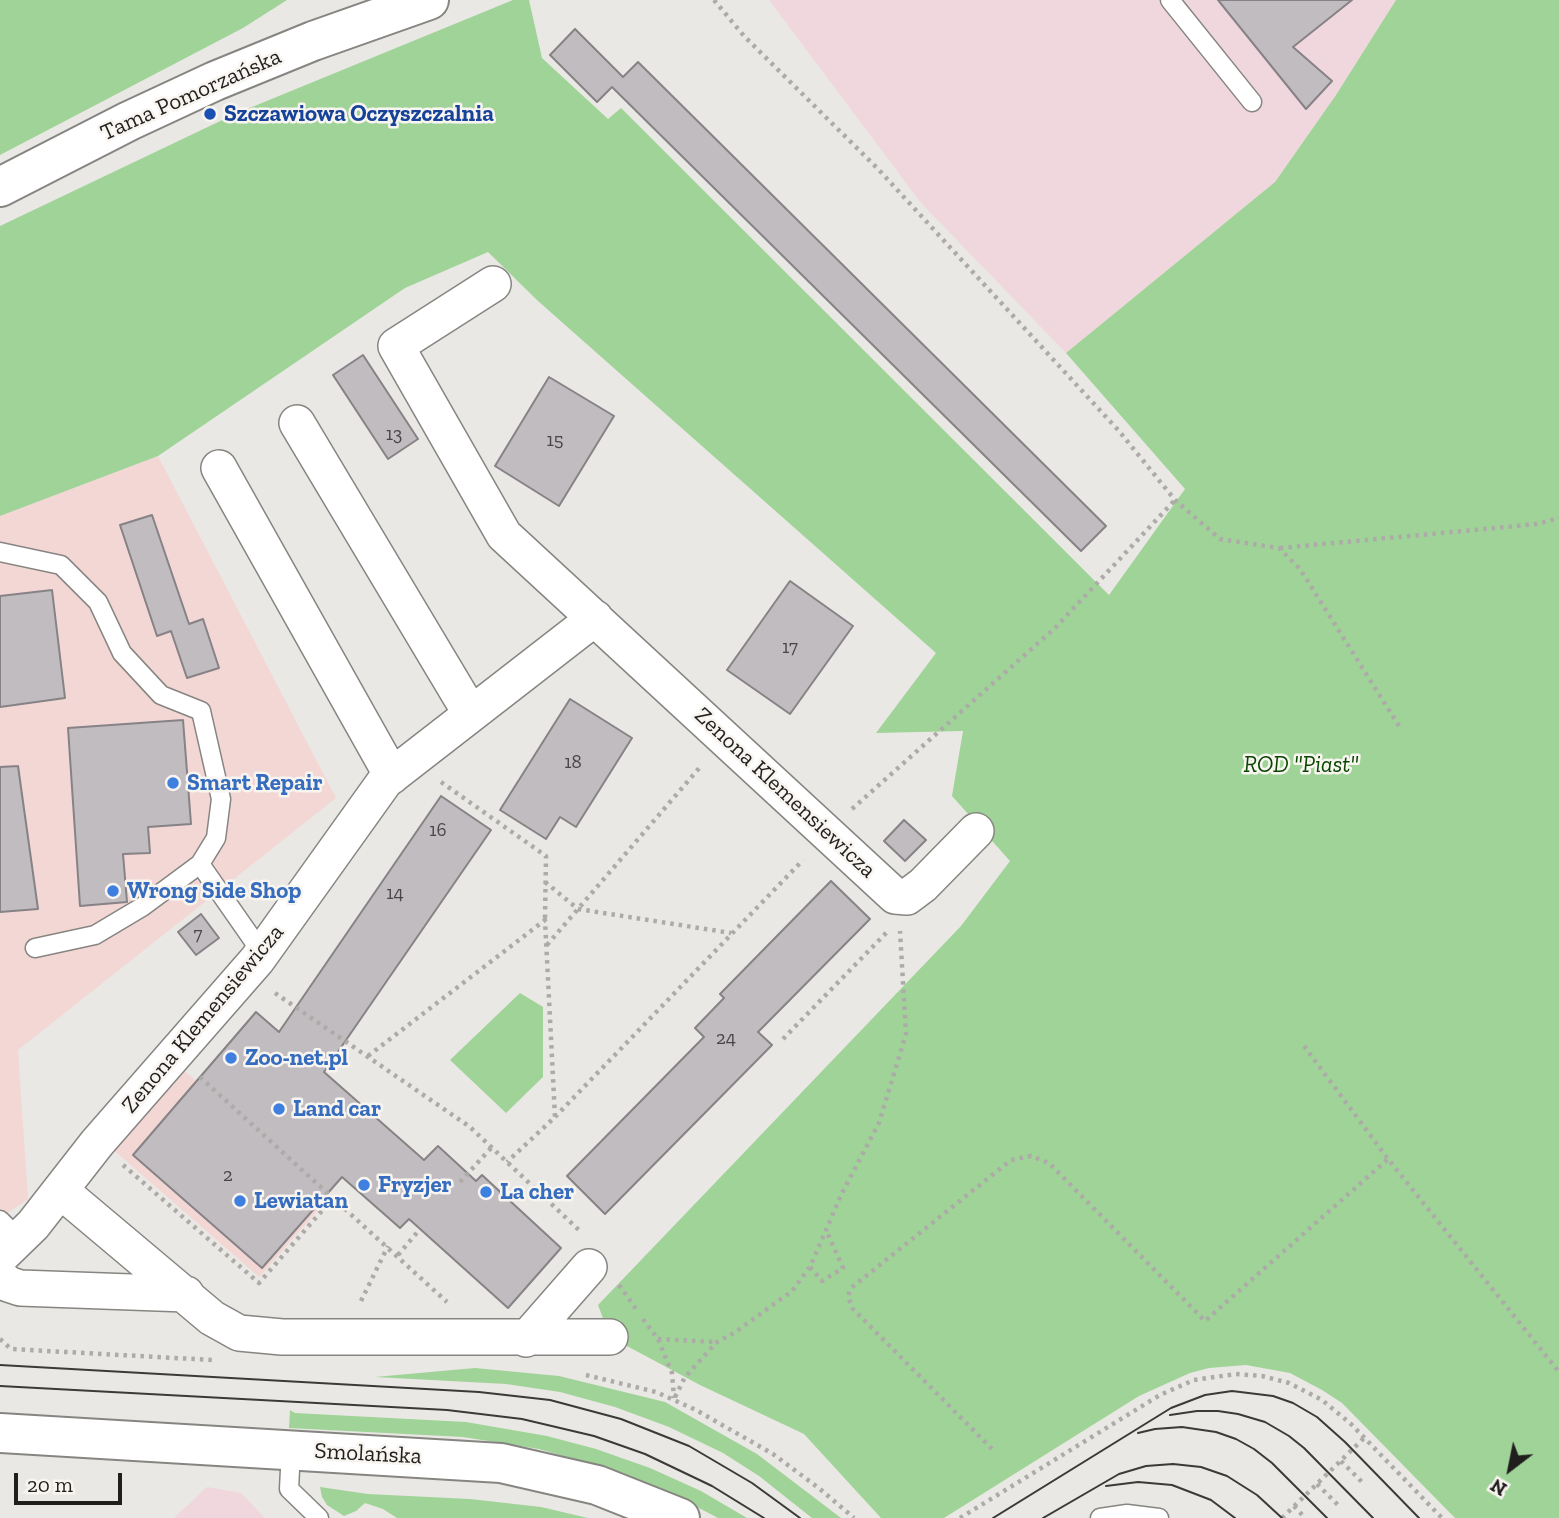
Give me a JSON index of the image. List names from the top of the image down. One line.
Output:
{"streets":{"street":["Tama Pomorzańska","Zenona Klemensiewicza","Smolańska"]},"parks":["ROD \"Piast\""],"places":["Szczawiowa Oczyszczalnia","Smart Repair","Wrong Side Shop","Zoo-net.pl","Land car","Fryzjer","La cher","Lewiatan"],"house_numbers":["13","15","17","18","16","14","7","24","2"],"scale_bar":"20 m","north":"bottom left"}
